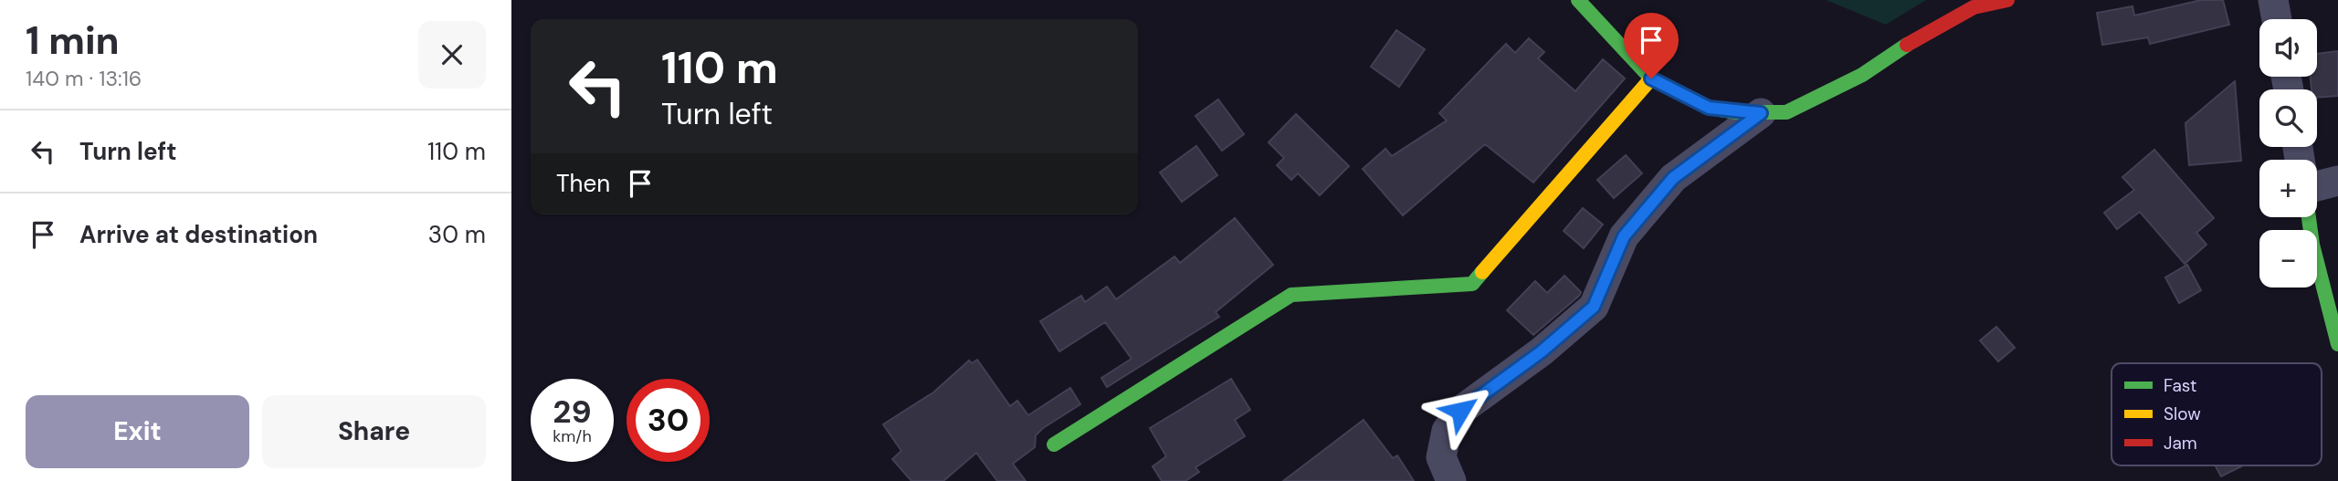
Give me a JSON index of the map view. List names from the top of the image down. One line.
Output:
{"legend":["Fast","Slow","Jam"],"page":{"heading":["1 min","140 m · 13:16"],"map_buttons":["+","−"],"turn":["110 m","Turn left"],"list":[{"name":"Turn left","value":"110 m"},{"name":"Arrive at destination","value":"30 m"}],"then":"Then","speed":"29 km/h","limit":"30","buttons":["Exit","Share"]}}
